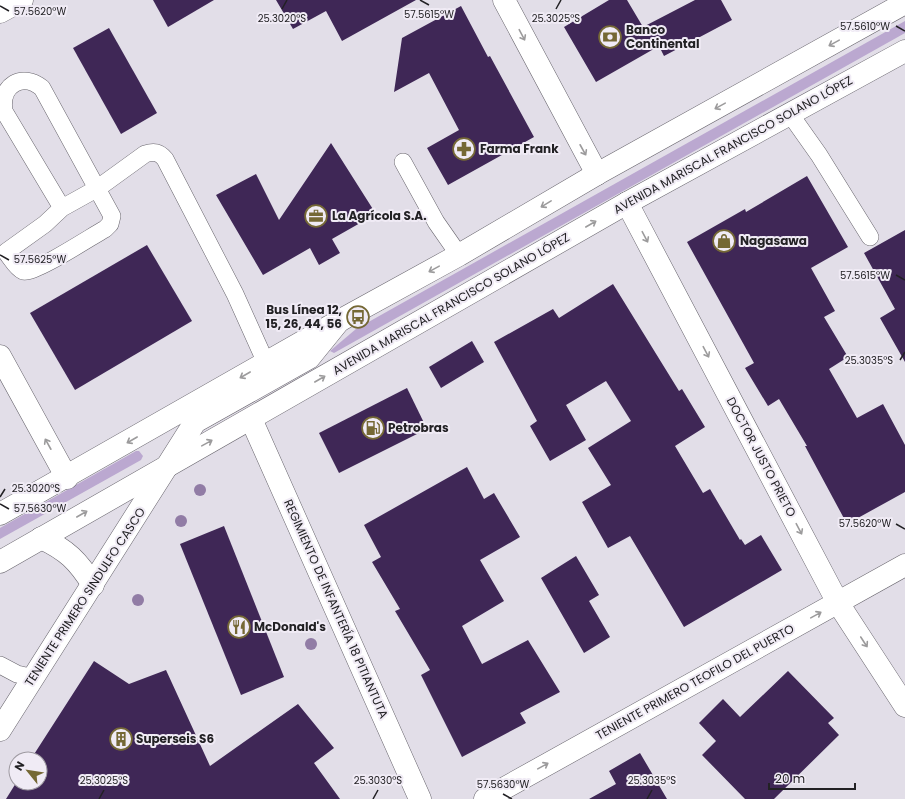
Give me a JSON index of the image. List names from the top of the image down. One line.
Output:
{"streets":{"main road":["AVENIDA MARISCAL FRANCISCO SOLANO LÓPEZ","DOCTOR JUSTO PRIETO","TENIENTE PRIMERO SINDULFO CASCO","REGIMIENTO DE INFANTERÍA 18 PITIANTUTA","TENIENTE PRIMERO TEOFILO DEL PUERTO"]},"crossings":[["AVENIDA MARISCAL FRANCISCO SOLANO LÓPEZ","DOCTOR JUSTO PRIETO"],["AVENIDA MARISCAL FRANCISCO SOLANO LÓPEZ","TENIENTE PRIMERO SINDULFO CASCO"],["AVENIDA MARISCAL FRANCISCO SOLANO LÓPEZ","REGIMIENTO DE INFANTERÍA 18 PITIANTUTA"],["DOCTOR JUSTO PRIETO","TENIENTE PRIMERO TEOFILO DEL PUERTO"]],"one_way":["DOCTOR JUSTO PRIETO","TENIENTE PRIMERO TEOFILO DEL PUERTO"],"places":{"bank":["Banco Continental"],"pharmacy":["Farma Frank"],"office":["La Agrícola S.A."],"shop":["Nagasawa"],"bus stop":["Bus Línea 12, 15, 26, 44, 56"],"fuel station":["Petrobras"],"restaurant":["McDonald's"],"building":["Superseis S6"]},"scale_bar":"20 m","north":"top left","coordinates":["57.5620°W","57.5615°W","25.3020°S","25.3025°S","57.5610°W","57.5625°W","25.3035°S","57.5630°W","25.3030°S"]}
